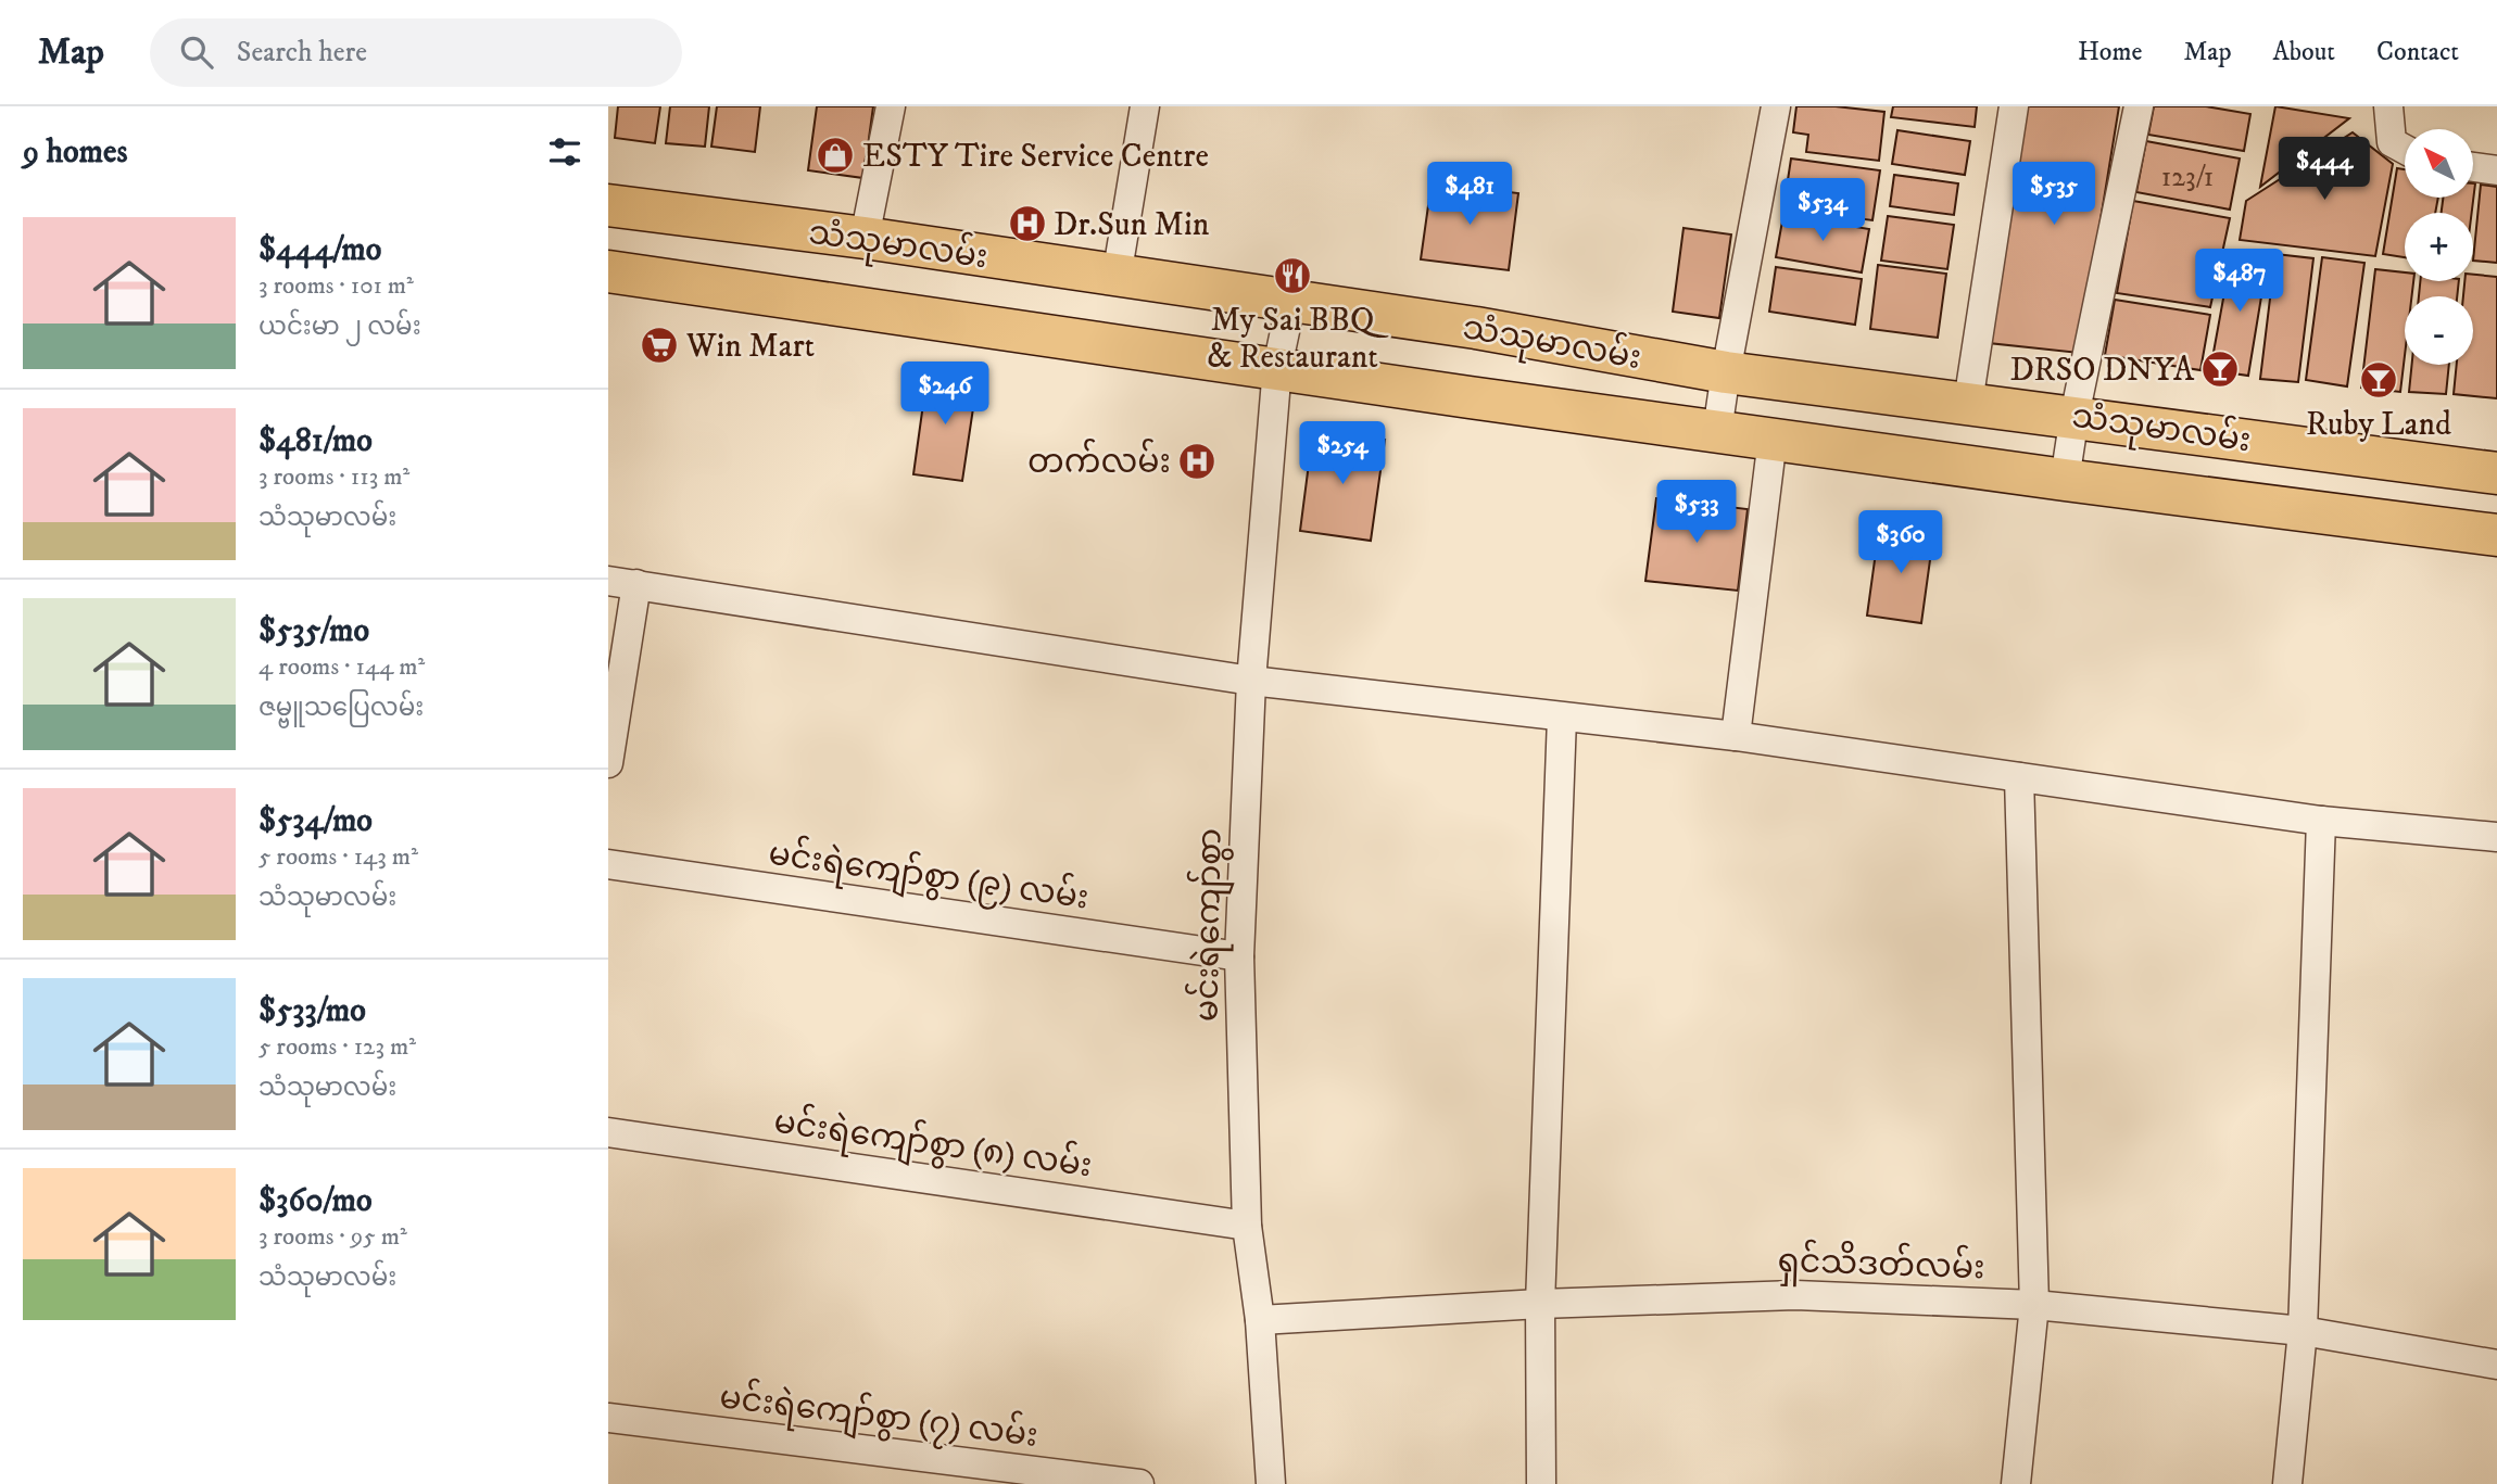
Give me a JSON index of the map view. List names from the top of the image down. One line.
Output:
{"streets":{"main road":["သံသုမာလမ်း"],"street":["မင်းရဲကျော်စွာ (၉) လမ်း","မင်းရဲကျော်စွာ","မင်းရဲကျော်စွာ (၈) လမ်း","ရှင်သိဒတ်လမ်း","မင်းရဲကျော်စွာ (၇) လမ်း"]},"crossings":[["သံသုမာလမ်း","မင်းရဲကျော်စွာ"],["မင်းရဲကျော်စွာ (၉) လမ်း","မင်းရဲကျော်စွာ"],["မင်းရဲကျော်စွာ","မင်းရဲကျော်စွာ (၈) လမ်း"],["မင်းရဲကျော်စွာ","ရှင်သိဒတ်လမ်း"]],"places":{"shop":["ESTY Tire Service Centre"],"hospital":["Dr.Sun Min","တက်လမ်း"],"restaurant":["My Sai BBQ & Restaurant"],"supermarket":["Win Mart"],"bar":["DRSO DNYA","Ruby Land"]},"house_numbers":["123/1"],"north":"top left","page":{"header":"Map","search":"Search here","nav":["Home","Map","About","Contact"],"heading":"9 homes","map_buttons":["+","−"],"price":["$444","$481","$535","$534","$487","$246","$254","$533","$360"],"list":[{"name":"$444/mo","note":"3 rooms · 101 m² · ယင်းမာ ၂ လမ်း"},{"name":"$481/mo","note":"3 rooms · 113 m² · သံသုမာလမ်း"},{"name":"$535/mo","note":"4 rooms · 144 m² · ဇမ္ဗူသပြေလမ်း"},{"name":"$534/mo","note":"5 rooms · 143 m² · သံသုမာလမ်း"},{"name":"$533/mo","note":"5 rooms · 123 m² · သံသုမာလမ်း"},{"name":"$360/mo","note":"3 rooms · 95 m² · သံသုမာလမ်း"}]}}
